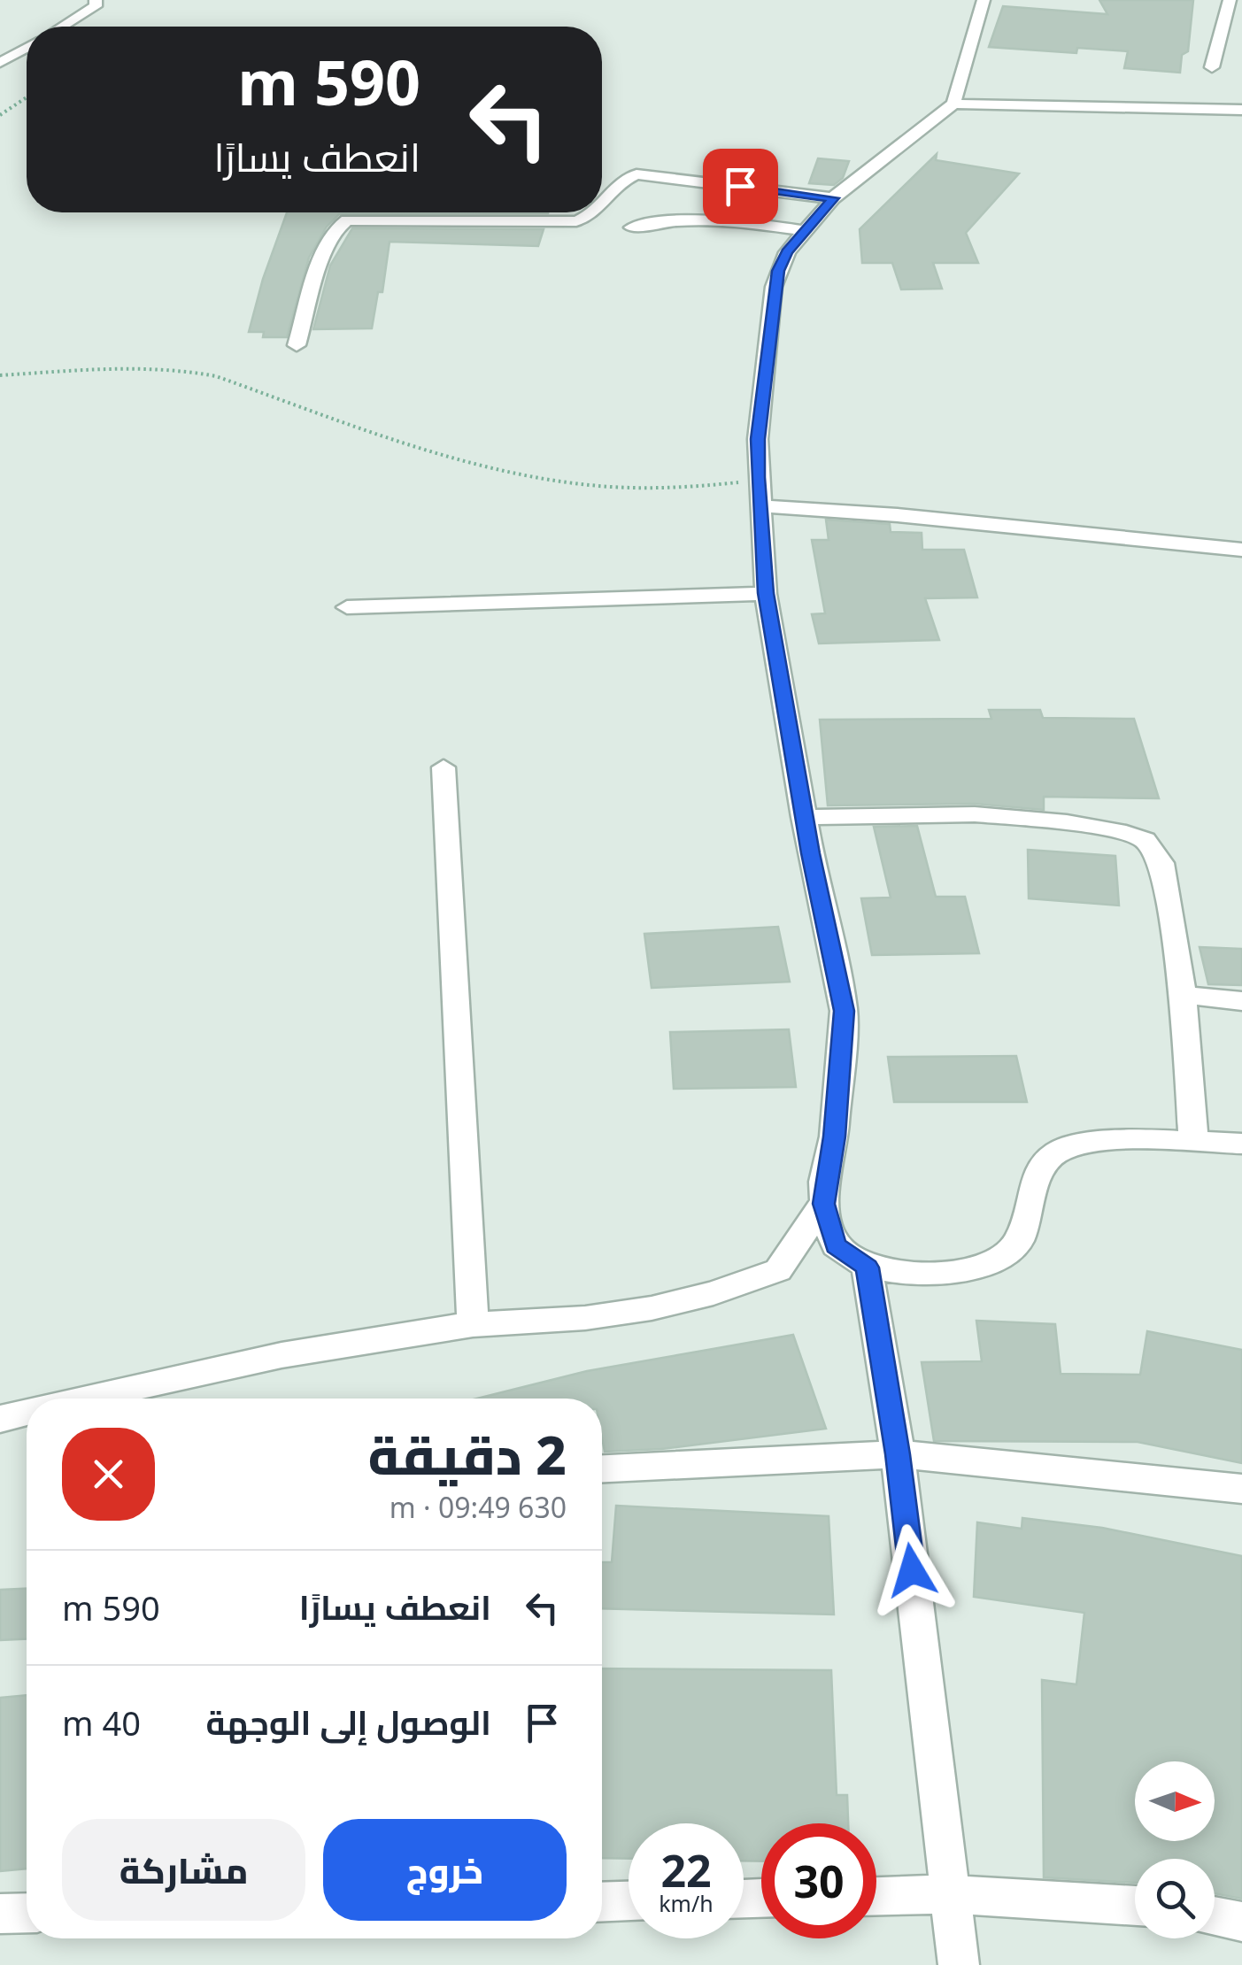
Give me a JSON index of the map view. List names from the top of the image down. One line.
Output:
{"north":"right","page":{"turn":["590 m","انعطف يسارًا"],"heading":["2 دقيقة","630 m · 09:49"],"list":[{"name":"انعطف يسارًا","value":"590 m"},{"name":"الوصول إلى الوجهة","value":"40 m"}],"buttons":["خروج","مشاركة"],"speed":"22 km/h","limit":"30"}}
